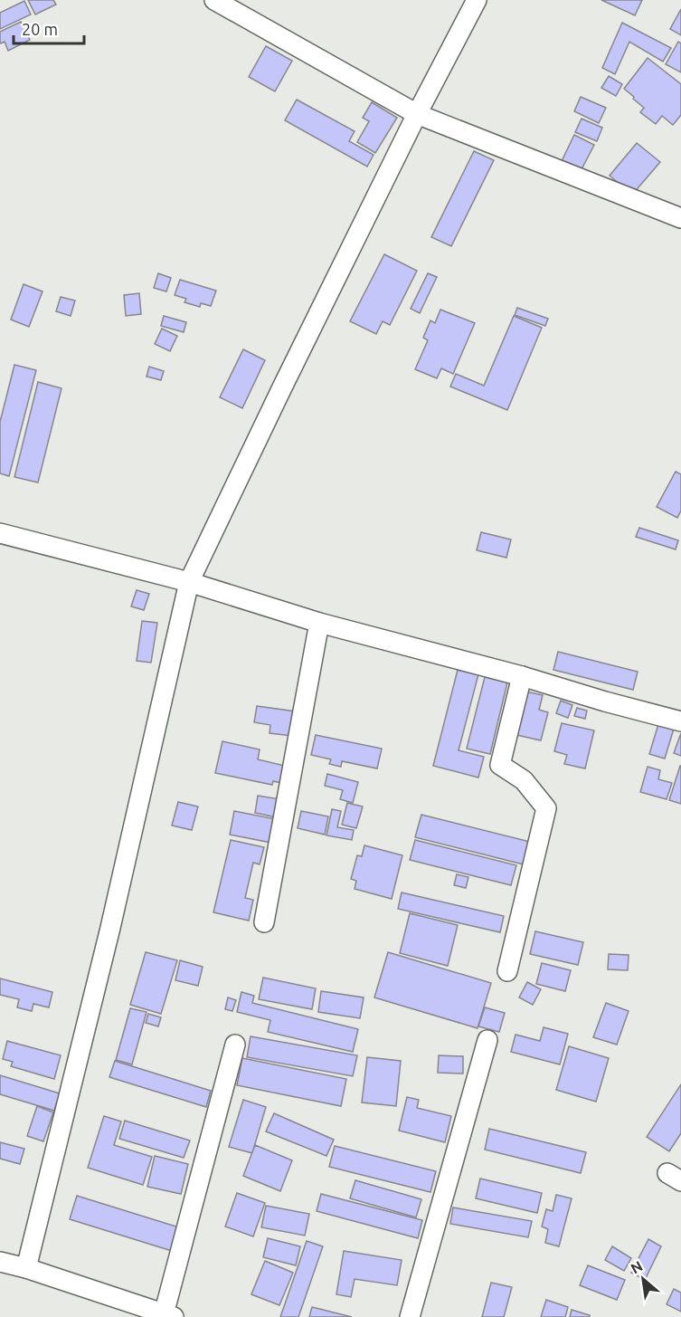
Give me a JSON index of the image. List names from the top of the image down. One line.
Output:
{"scale_bar":"20 m","north":"top left"}
